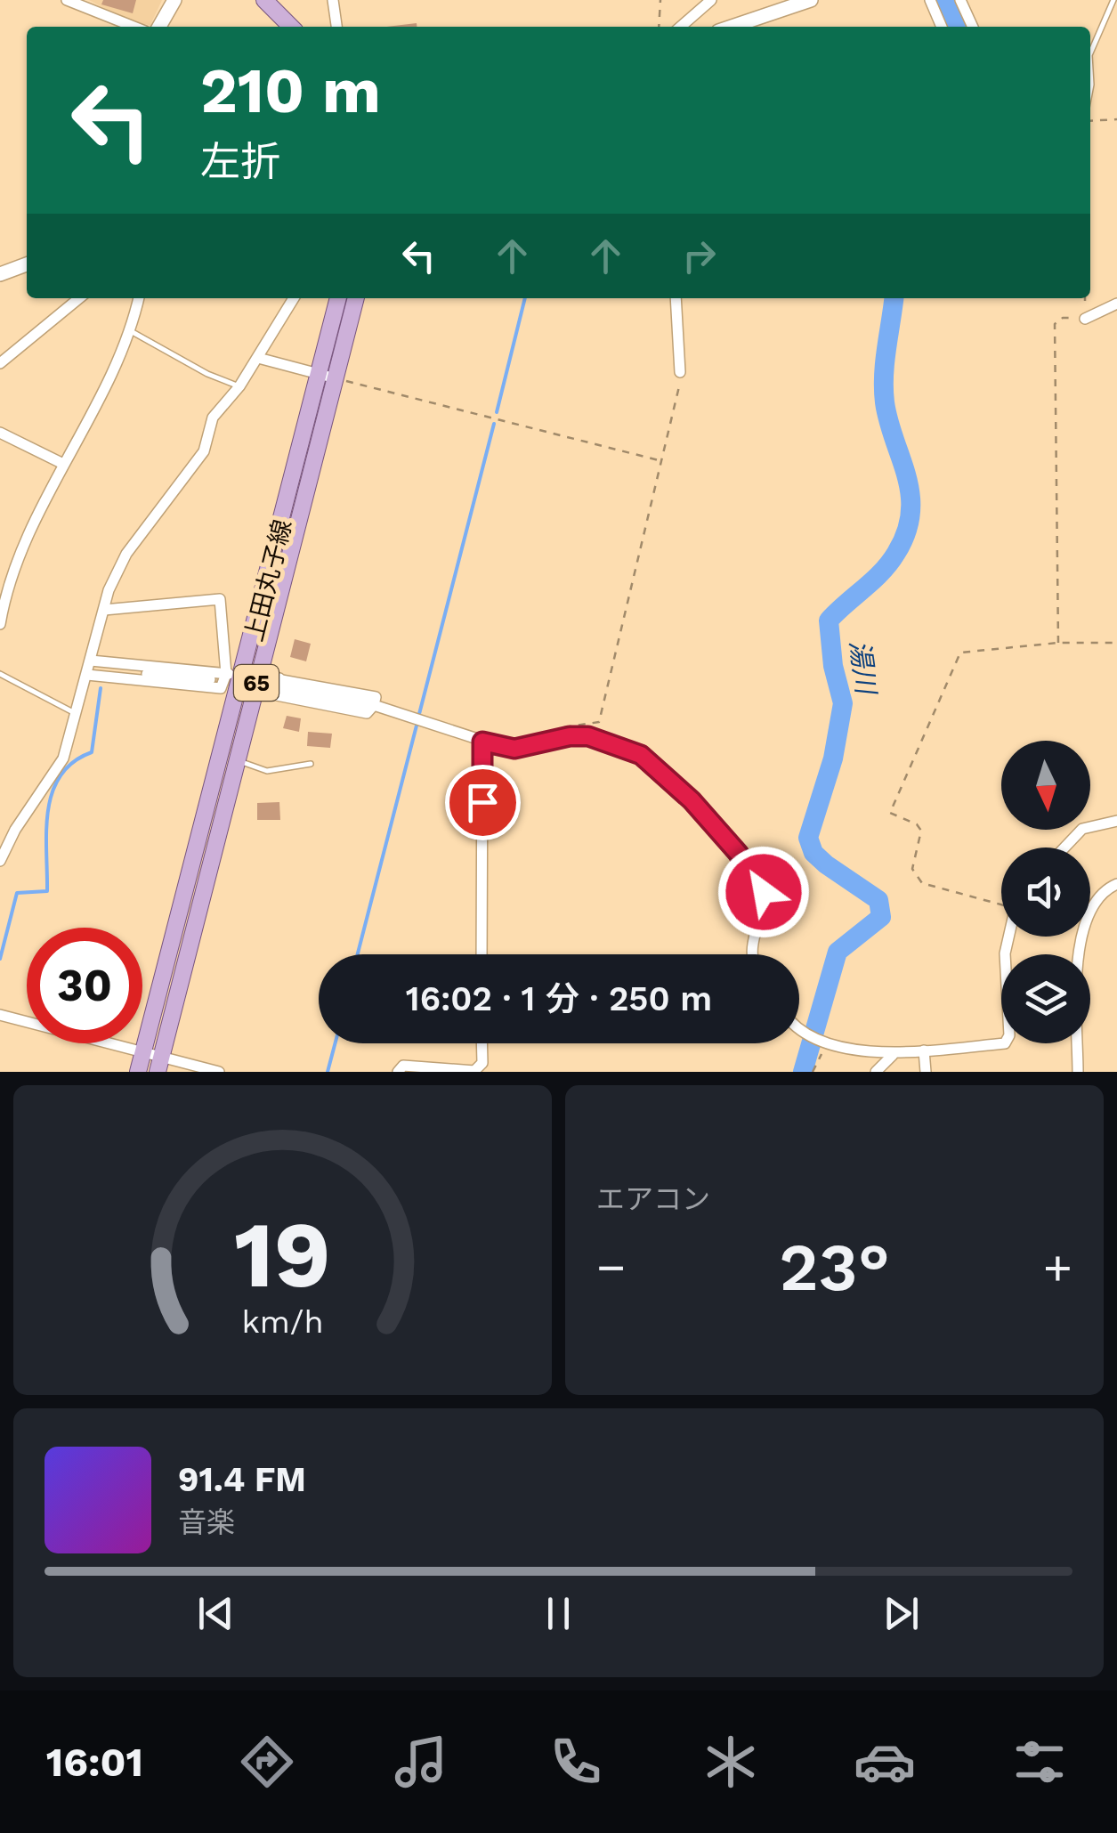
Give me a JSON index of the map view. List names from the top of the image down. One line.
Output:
{"streets":{"main road":["上田丸子線","65"]},"water":["湯川"],"north":"bottom","page":{"turn":["210 m","左折"],"limit":"30","trip":"16:02 · 1 分 · 250 m","tile":"エアコン","heat":["−","23°","+"],"song":["91.4 FM","音楽"],"tabs":"16:01","gauge":["19","km/h"]}}
